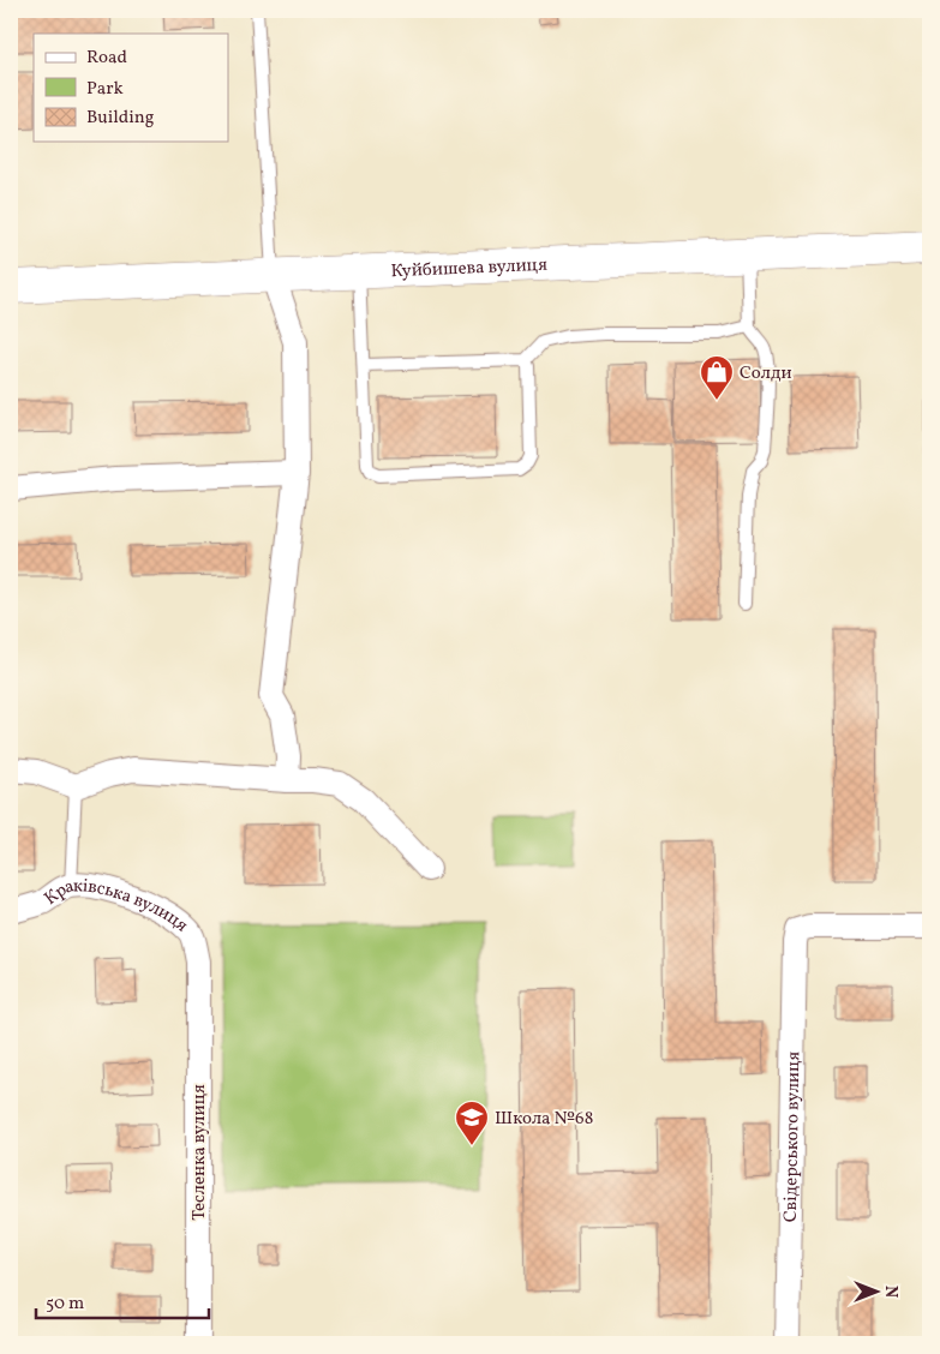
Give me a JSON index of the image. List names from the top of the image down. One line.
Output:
{"streets":{"main road":["Куйбишева вулиця"],"street":["Краківська вулиця","Свідерського вулиця","Тесленка вулиця"]},"crossings":[["Краківська вулиця","Тесленка вулиця"]],"places":{"shop":["Солди"],"school or university":["Школа №68"]},"legend":["Road","Park","Building"],"scale_bar":"50 m","north":"right"}
